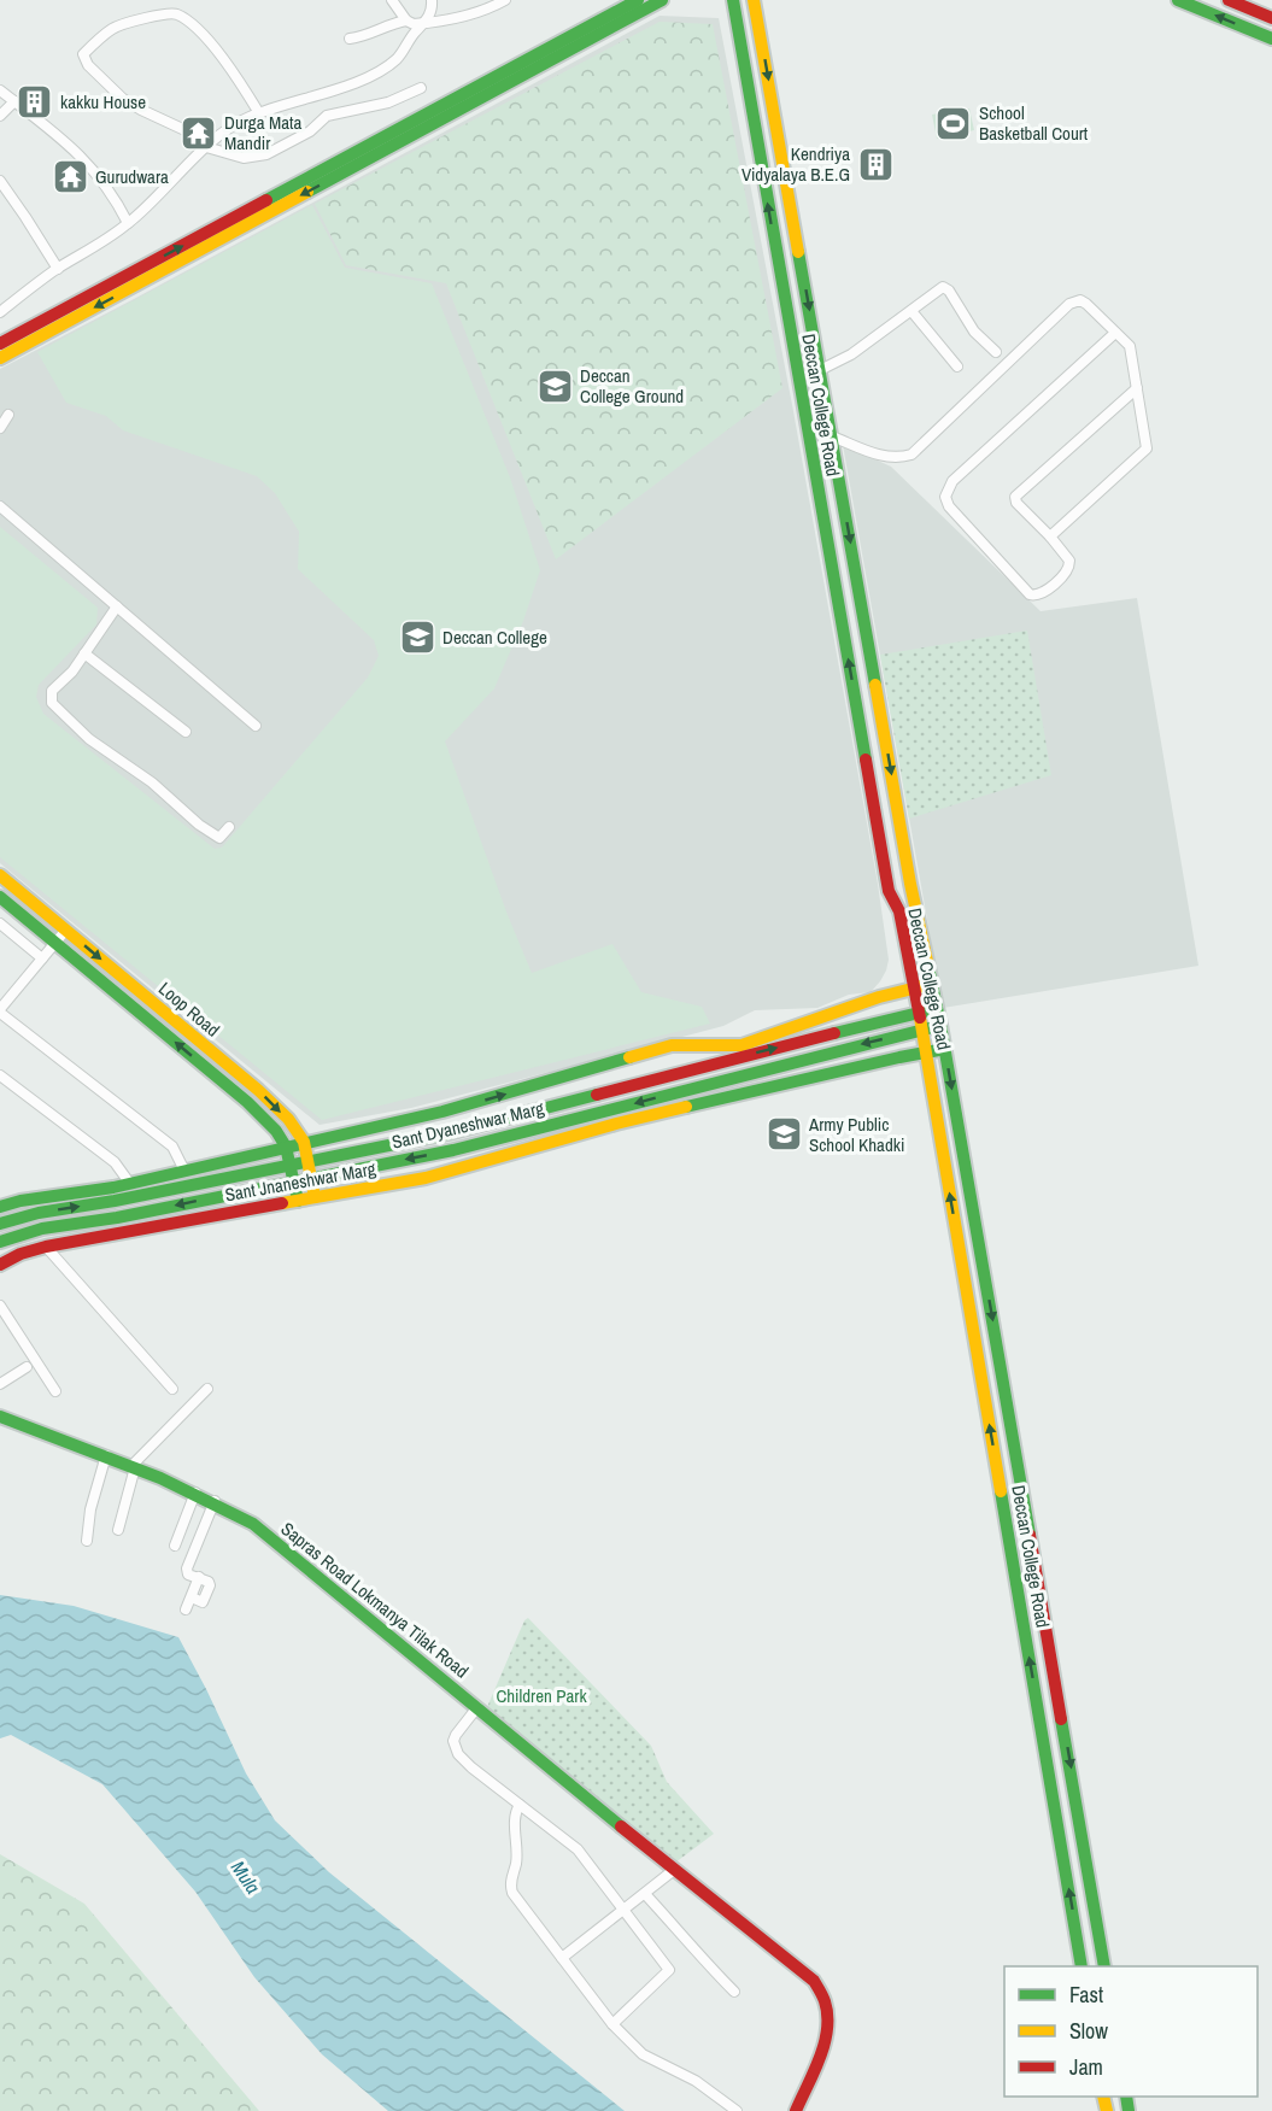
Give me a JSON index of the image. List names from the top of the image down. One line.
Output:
{"streets":{"main road":["Deccan College Road","Loop Road","Sant Dyaneshwar Marg","Sant Jnaneshwar Marg","Sapras Road Lokmanya Tilak Road"]},"crossings":[["Deccan College Road","Sant Dyaneshwar Marg"],["Deccan College Road","Sant Jnaneshwar Marg"],["Loop Road","Sant Dyaneshwar Marg"],["Loop Road","Sant Jnaneshwar Marg"]],"water":["Mula"],"parks":["Children Park"],"places":{"building":["kakku House","Kendriya Vidyalaya B.E.G"],"sports":["School Basketball Court"],"temple":["Durga Mata Mandir","Gurudwara"],"school or university":["Deccan College Ground","Deccan College","Army Public School Khadki"]},"legend":["Fast","Slow","Jam"]}
